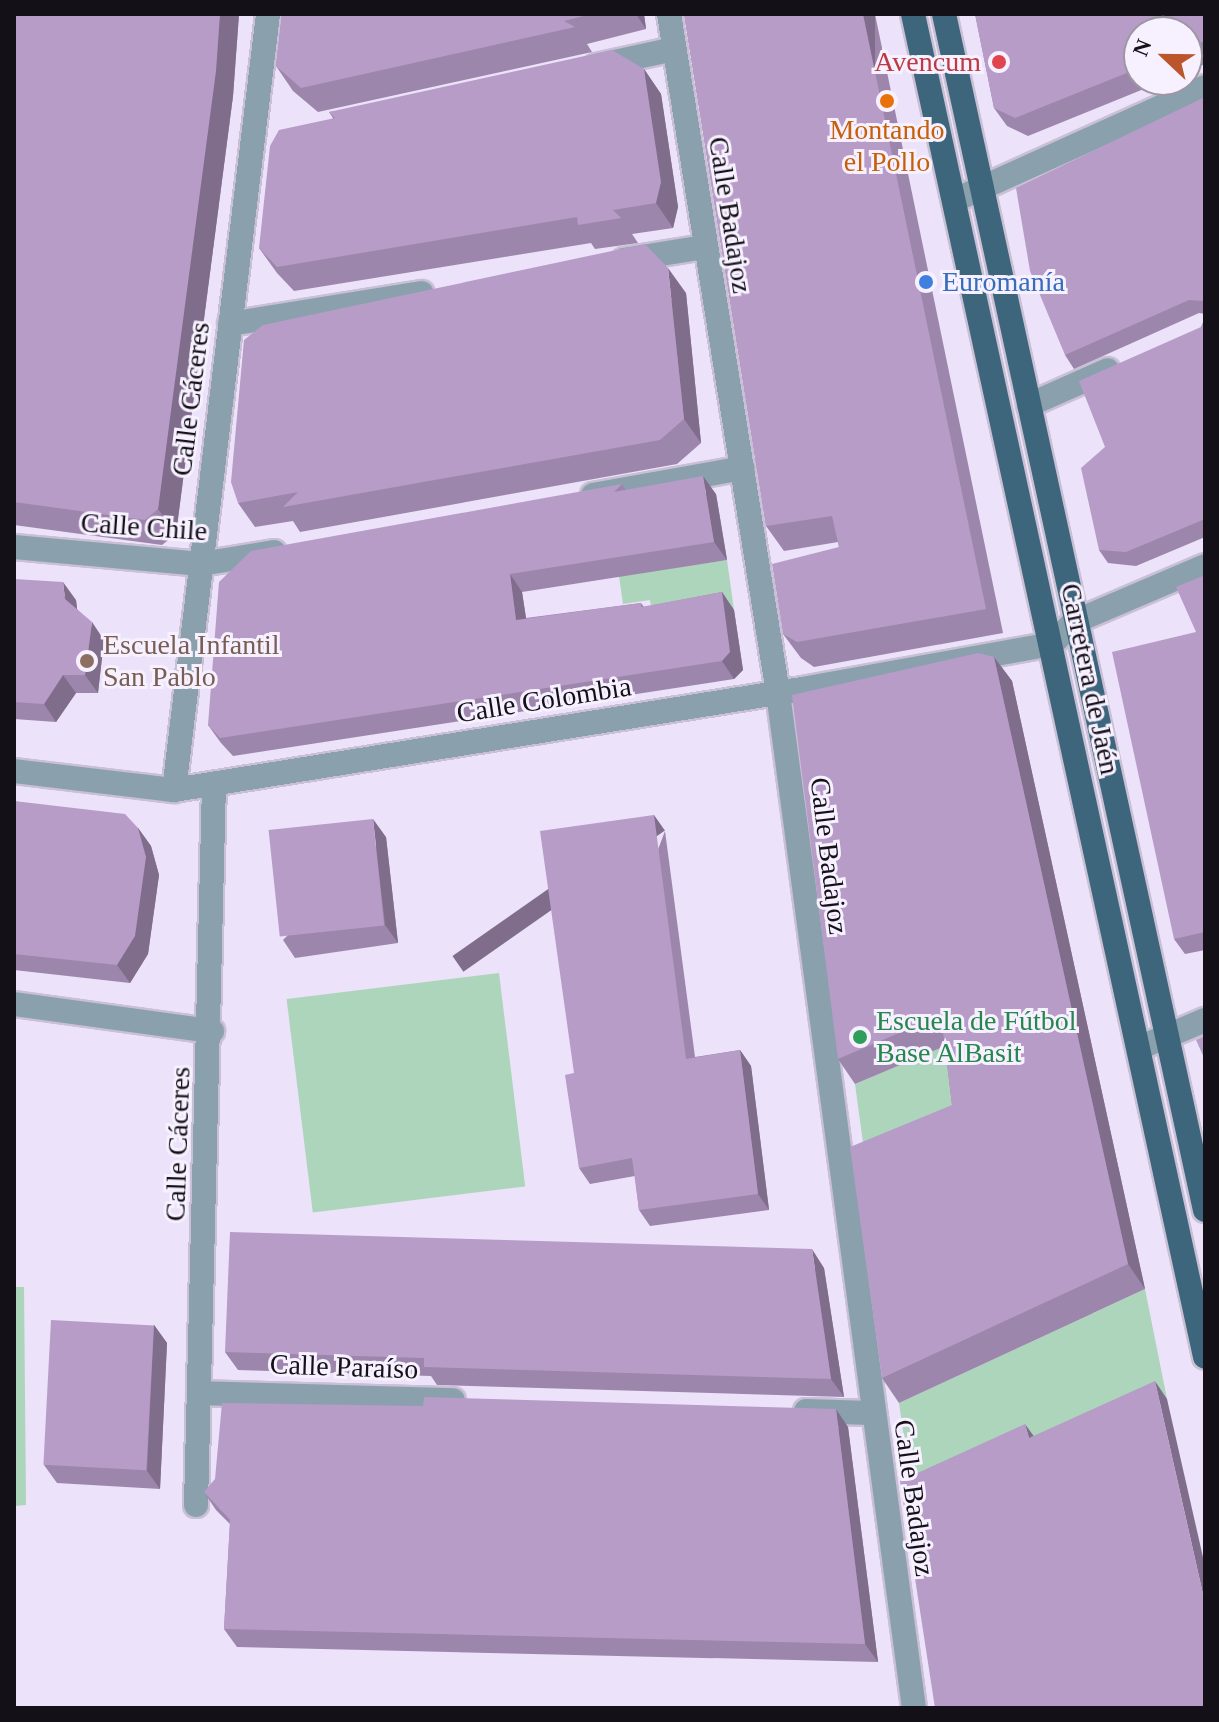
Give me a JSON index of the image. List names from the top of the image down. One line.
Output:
{"streets":{"main road":["Carretera de Jaén"],"street":["Calle Badajoz","Calle Cáceres","Calle Chile","Calle Colombia","Calle Paraíso"]},"crossings":[["Calle Badajoz","Calle Colombia"],["Calle Cáceres","Calle Chile"],["Calle Cáceres","Calle Colombia"],["Calle Cáceres","Calle Paraíso"],["Carretera de Jaén","Calle Colombia"]],"places":["Avencum","Montando el Pollo","Euromanía","Escuela Infantil San Pablo","Escuela de Fútbol Base AlBasit"],"north":"left"}
